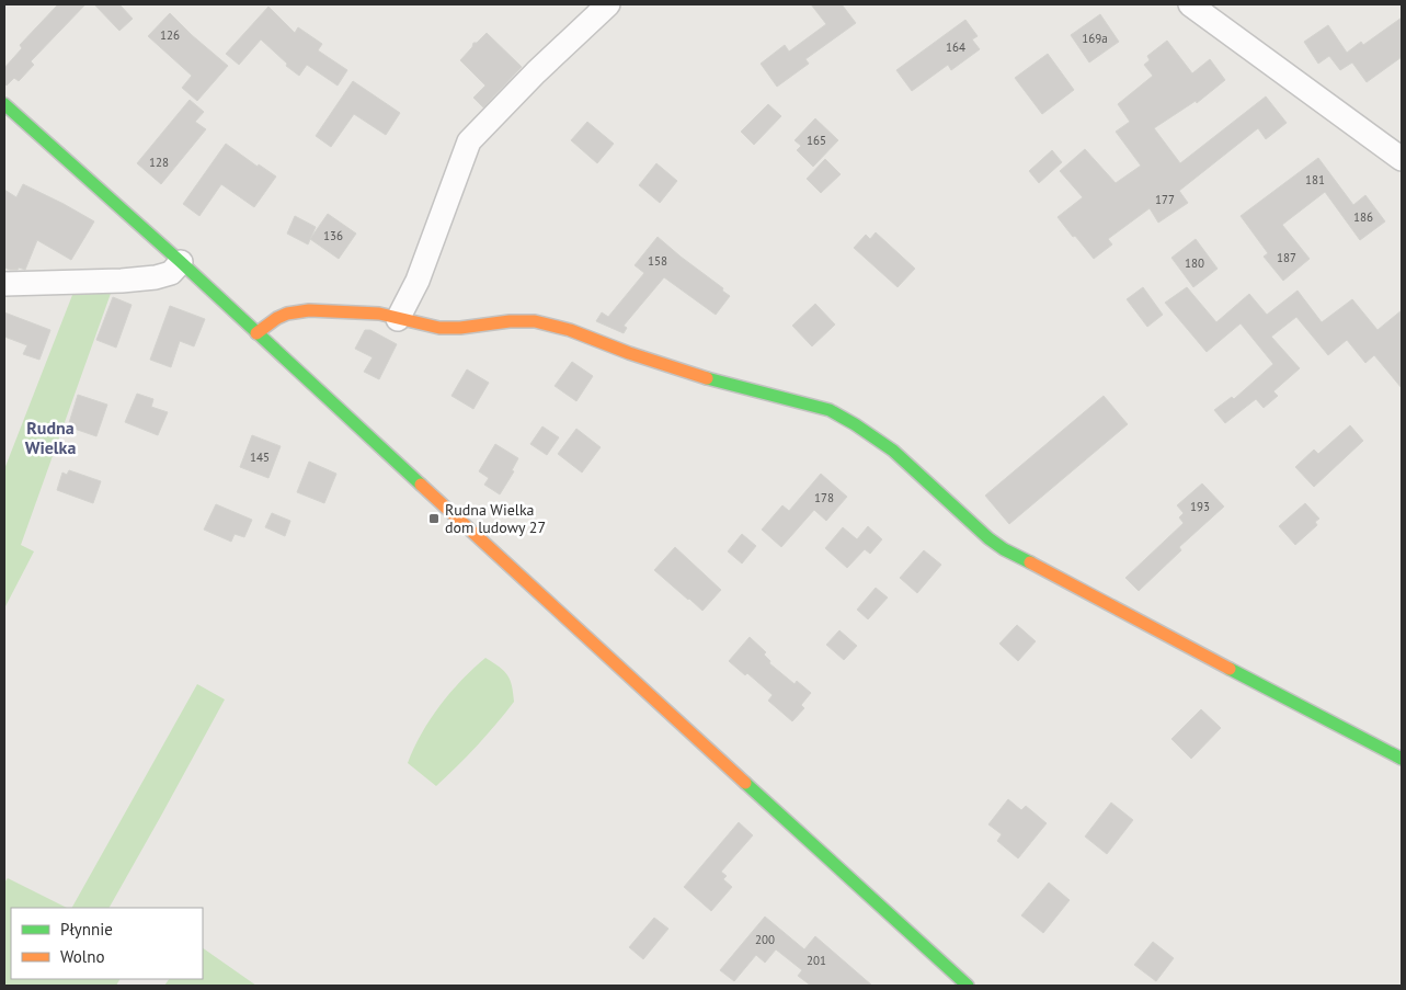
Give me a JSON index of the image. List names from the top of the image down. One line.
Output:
{"districts":["Rudna Wielka"],"places":{"transit":["Rudna Wielka dom ludowy 27"]},"house_numbers":["126","169a","164","165","128","181","177","186","136","187","158","180","145","178","193","200","201"],"legend":["Płynnie","Wolno"]}
